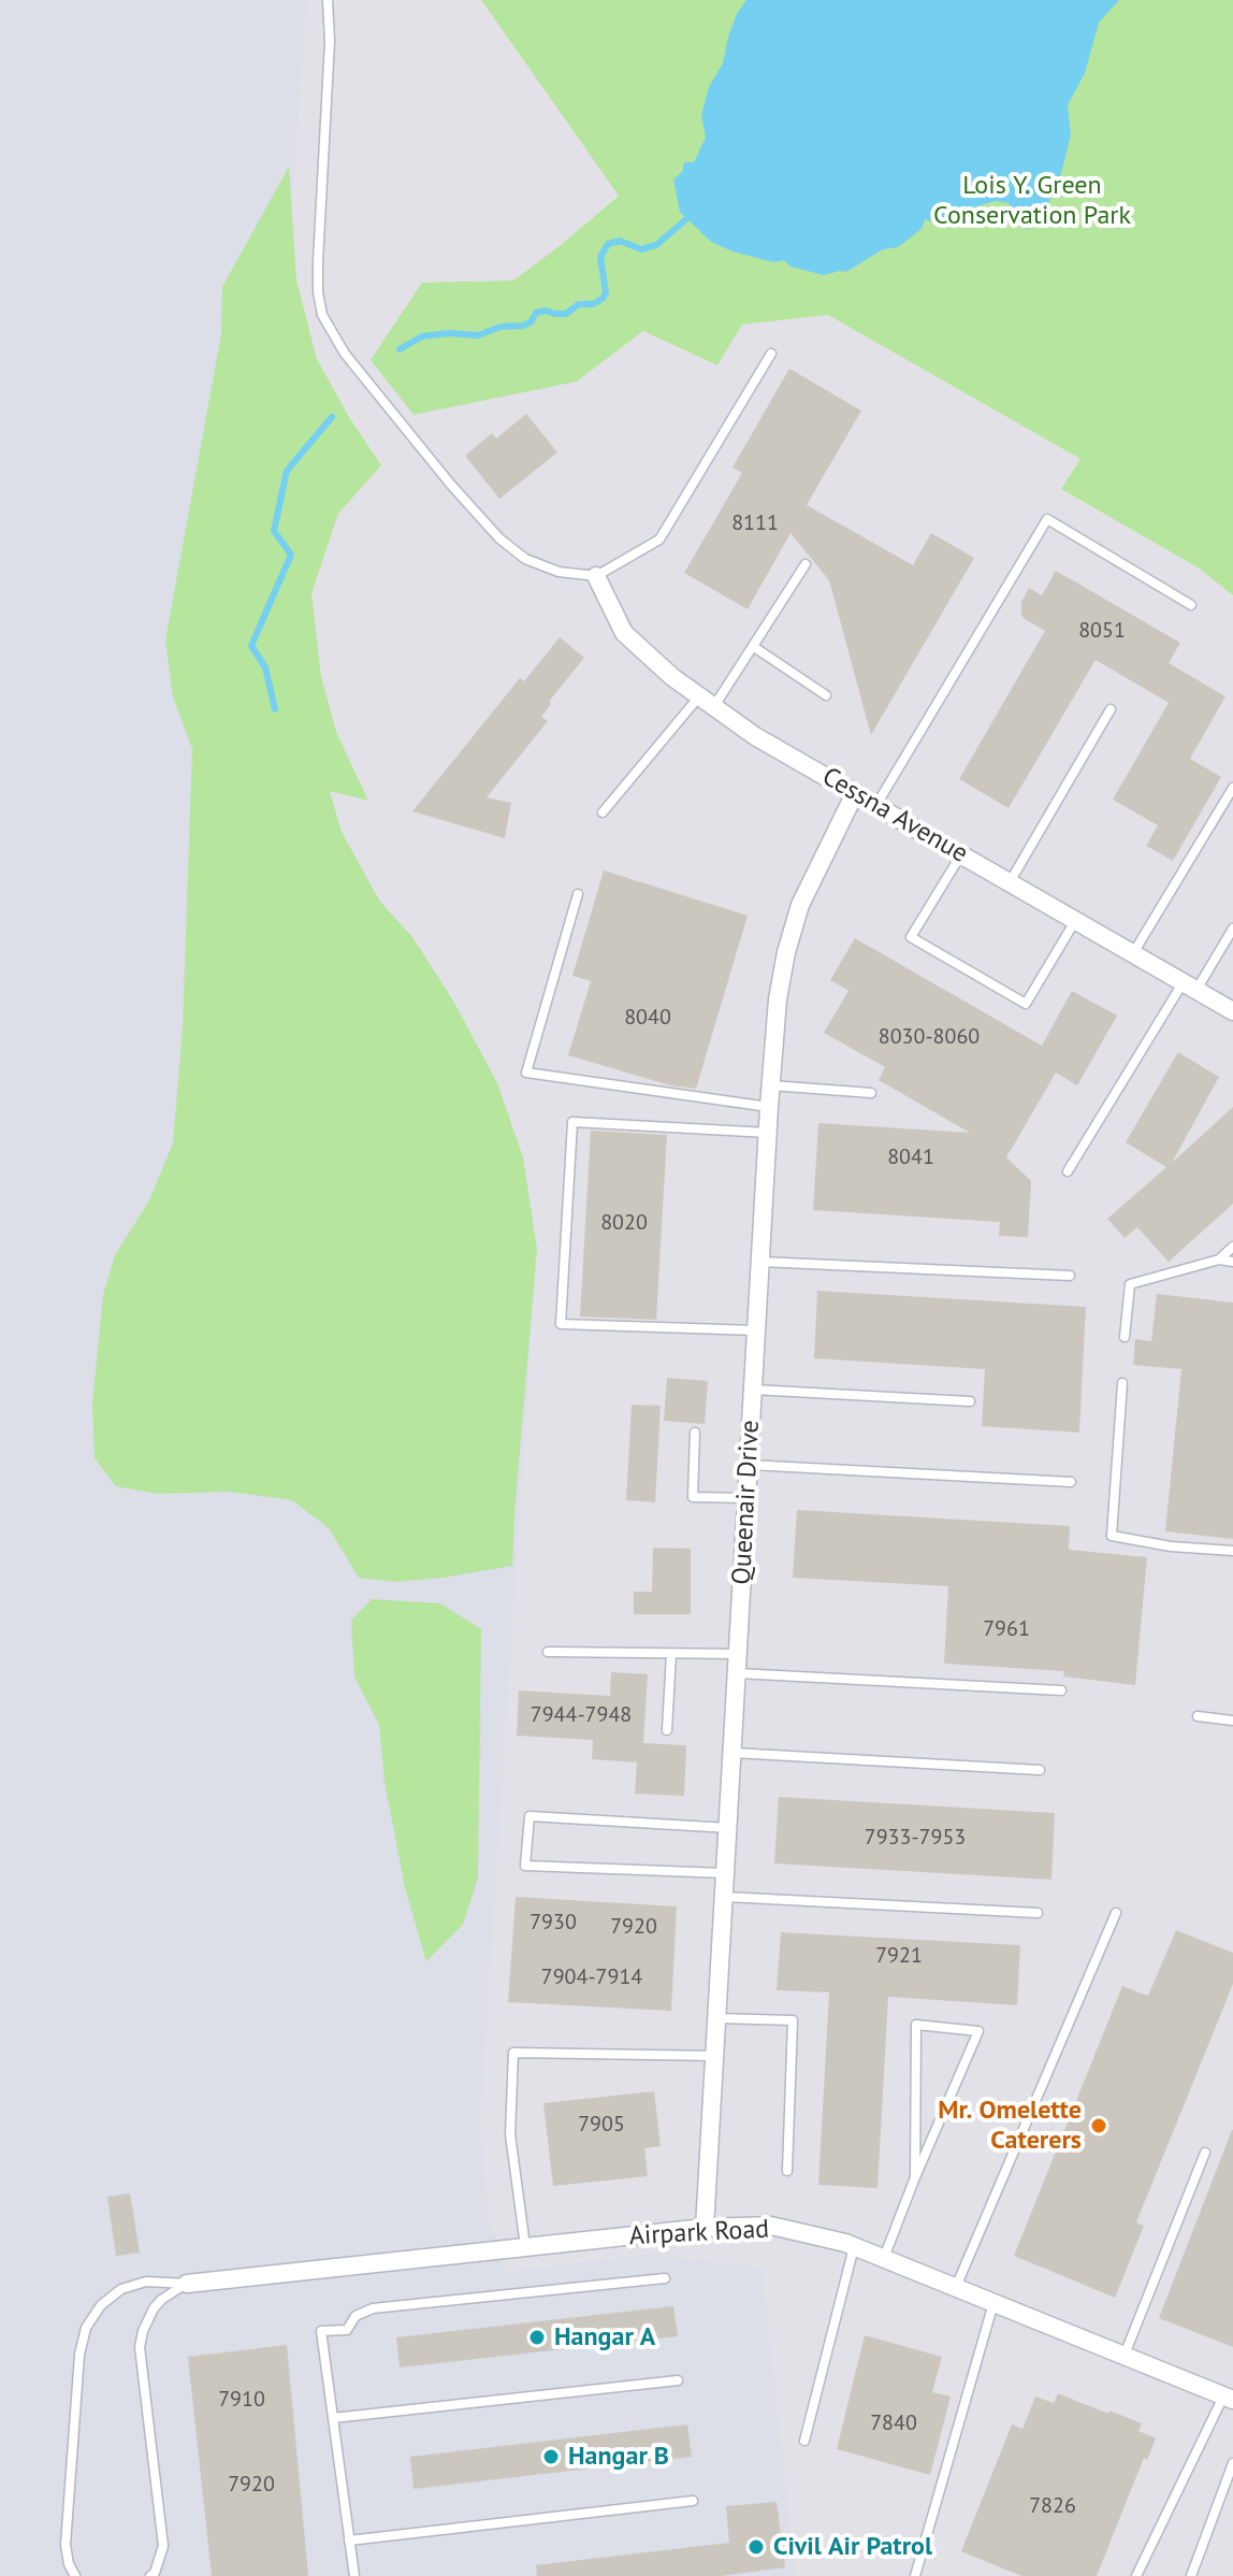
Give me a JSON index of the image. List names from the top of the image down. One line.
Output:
{"streets":{"street":["Cessna Avenue","Queenair Drive","Airpark Road"]},"crossings":[["Cessna Avenue","Queenair Drive"],["Queenair Drive","Airpark Road"]],"parks":["Lois Y. Green Conservation Park"],"places":["Mr. Omelette Caterers","Hangar A","Hangar B","Civil Air Patrol"],"house_numbers":["8111","8051","8040","8030-8060","8041","8020","7961","7944-7948","7933-7953","7930","7920","7921","7904-7914","7905","7910","7840","7920","7826"]}
